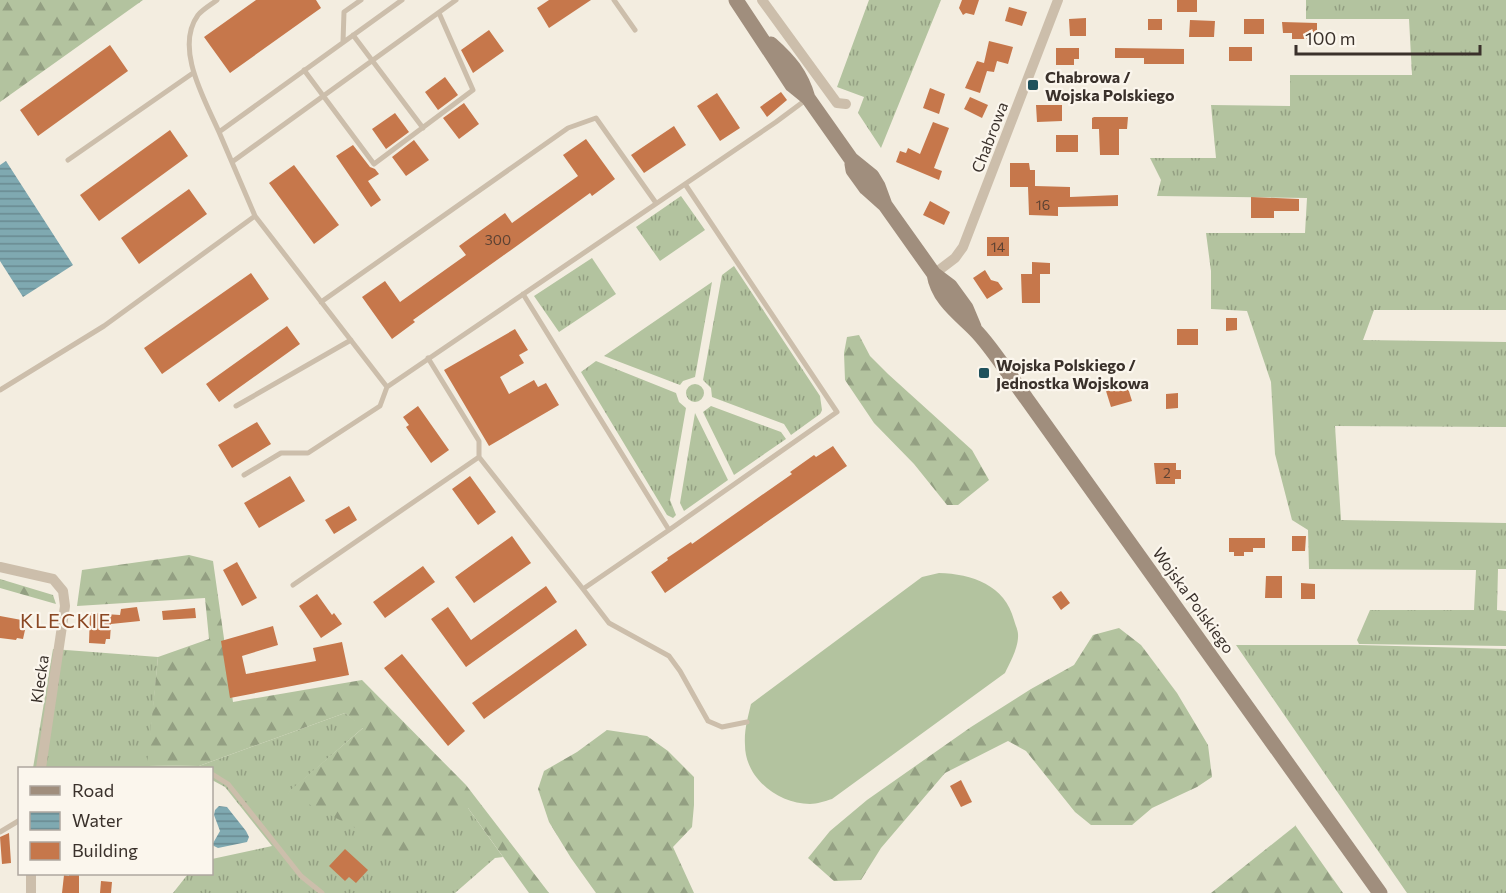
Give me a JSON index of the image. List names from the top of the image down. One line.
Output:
{"streets":{"main road":["Wojska Polskiego"],"street":["Chabrowa","Klecka"]},"crossings":[["Chabrowa","Wojska Polskiego"]],"districts":["KLECKIE"],"places":{"transit":["Chabrowa / Wojska Polskiego","Wojska Polskiego / Jednostka Wojskowa"]},"house_numbers":["16","300","14","2"],"legend":["Road","Water","Building"],"scale_bar":"100 m"}
